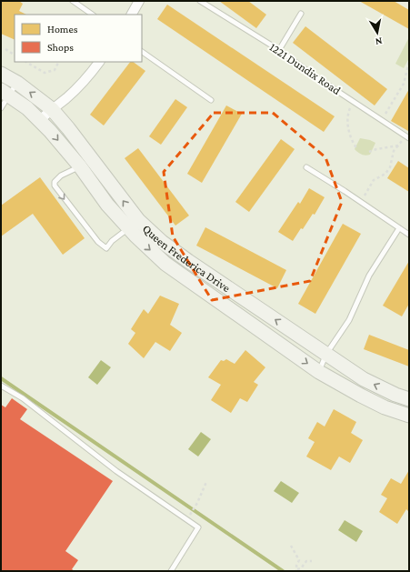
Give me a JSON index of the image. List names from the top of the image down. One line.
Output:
{"streets":{"street":["Queen Frederica Drive"],"lane":["1221 Dundix Road"]},"legend":["Homes","Shops"],"north":"bottom"}
